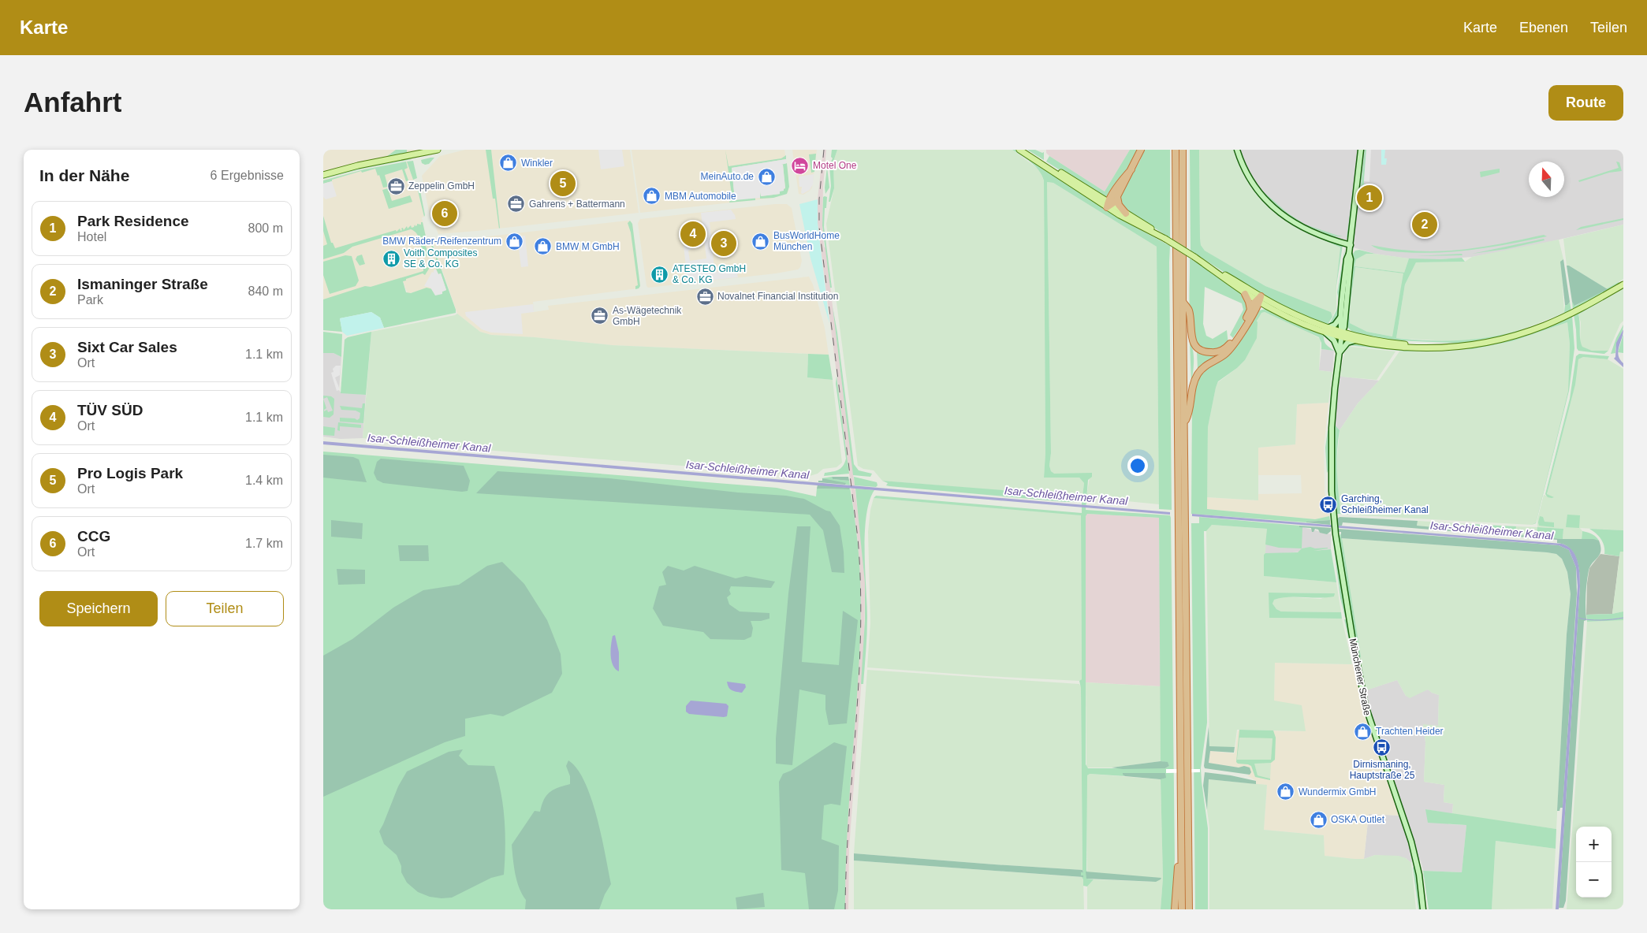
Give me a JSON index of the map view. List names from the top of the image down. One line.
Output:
{"streets":{"main road":["Münchener Straße"]},"water":["Isar-Schleißheimer Kanal"],"places":{"shop":["Winkler","MeinAuto.de","MBM Automobile","BMW Räder-/Reifenzentrum","BusWorldHome München","BMW M GmbH","Trachten Heider","Wundermix GmbH","OSKA Outlet"],"hotel":["Motel One"],"office":["Zeppelin GmbH","Gahrens + Battermann","Novalnet Financial Institution","As-Wägetechnik GmbH"],"building":["Voith Composites SE & Co. KG","ATESTEO GmbH & Co. KG"],"bus stop":["Garching, Schleißheimer Kanal","Dirnismaning, Hauptstraße 25"]},"north":"top","page":{"header":"Karte","nav":["Karte","Ebenen","Teilen"],"buttons":["Route",["Speichern","Teilen"]],"title":"Anfahrt","heading":["In der Nähe","6 Ergebnisse"],"pins":["5","1","6","2","4","3"],"list":[{"mark":"1","name":"Park Residence","note":"Hotel","value":"800 m"},{"mark":"2","name":"Ismaninger Straße","note":"Park","value":"840 m"},{"mark":"3","name":"Sixt Car Sales","note":"Ort","value":"1.1 km"},{"mark":"4","name":"TÜV SÜD","note":"Ort","value":"1.1 km"},{"mark":"5","name":"Pro Logis Park","note":"Ort","value":"1.4 km"},{"mark":"6","name":"CCG","note":"Ort","value":"1.7 km"}],"map_buttons":["+","−"]}}
